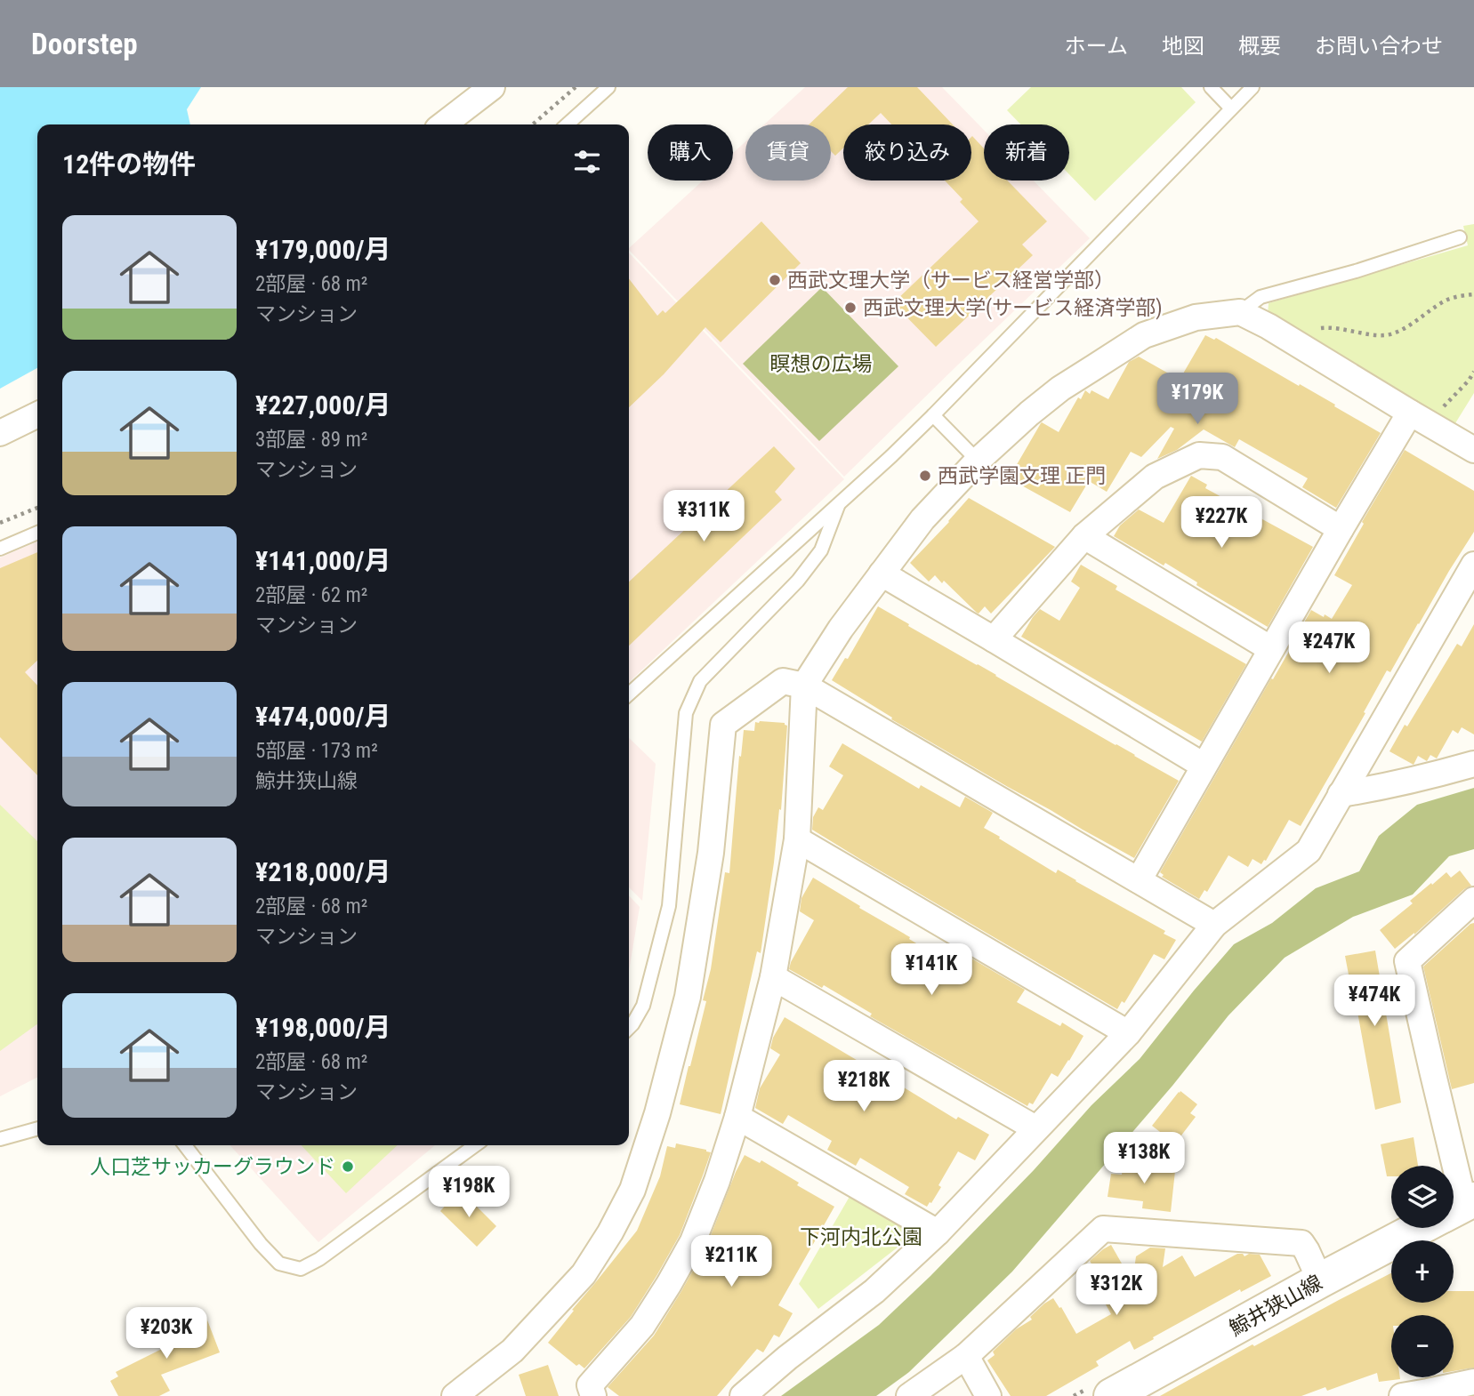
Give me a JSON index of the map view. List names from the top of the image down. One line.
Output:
{"streets":{"main road":["鯨井狭山線"]},"parks":["瞑想の広場","下河内北公園"],"places":["西武文理大学（サービス経営学部）","西武文理大学(サービス経済学部)","西武学園文理 正門","人口芝サッカーグラウンド"],"page":{"header":"Doorstep","nav":["ホーム","地図","概要","お問い合わせ"],"chip":["購入","賃貸","絞り込み","新着"],"heading":"12件の物件","list":[{"name":"¥179,000/月","note":"2部屋 · 68 m² · マンション"},{"name":"¥227,000/月","note":"3部屋 · 89 m² · マンション"},{"name":"¥141,000/月","note":"2部屋 · 62 m² · マンション"},{"name":"¥474,000/月","note":"5部屋 · 173 m² · 鯨井狭山線"},{"name":"¥218,000/月","note":"2部屋 · 68 m² · マンション"},{"name":"¥198,000/月","note":"2部屋 · 68 m² · マンション"}],"price":["¥179K","¥311K","¥227K","¥247K","¥141K","¥474K","¥218K","¥138K","¥198K","¥211K","¥312K","¥203K"],"map_buttons":["+","−"]}}
